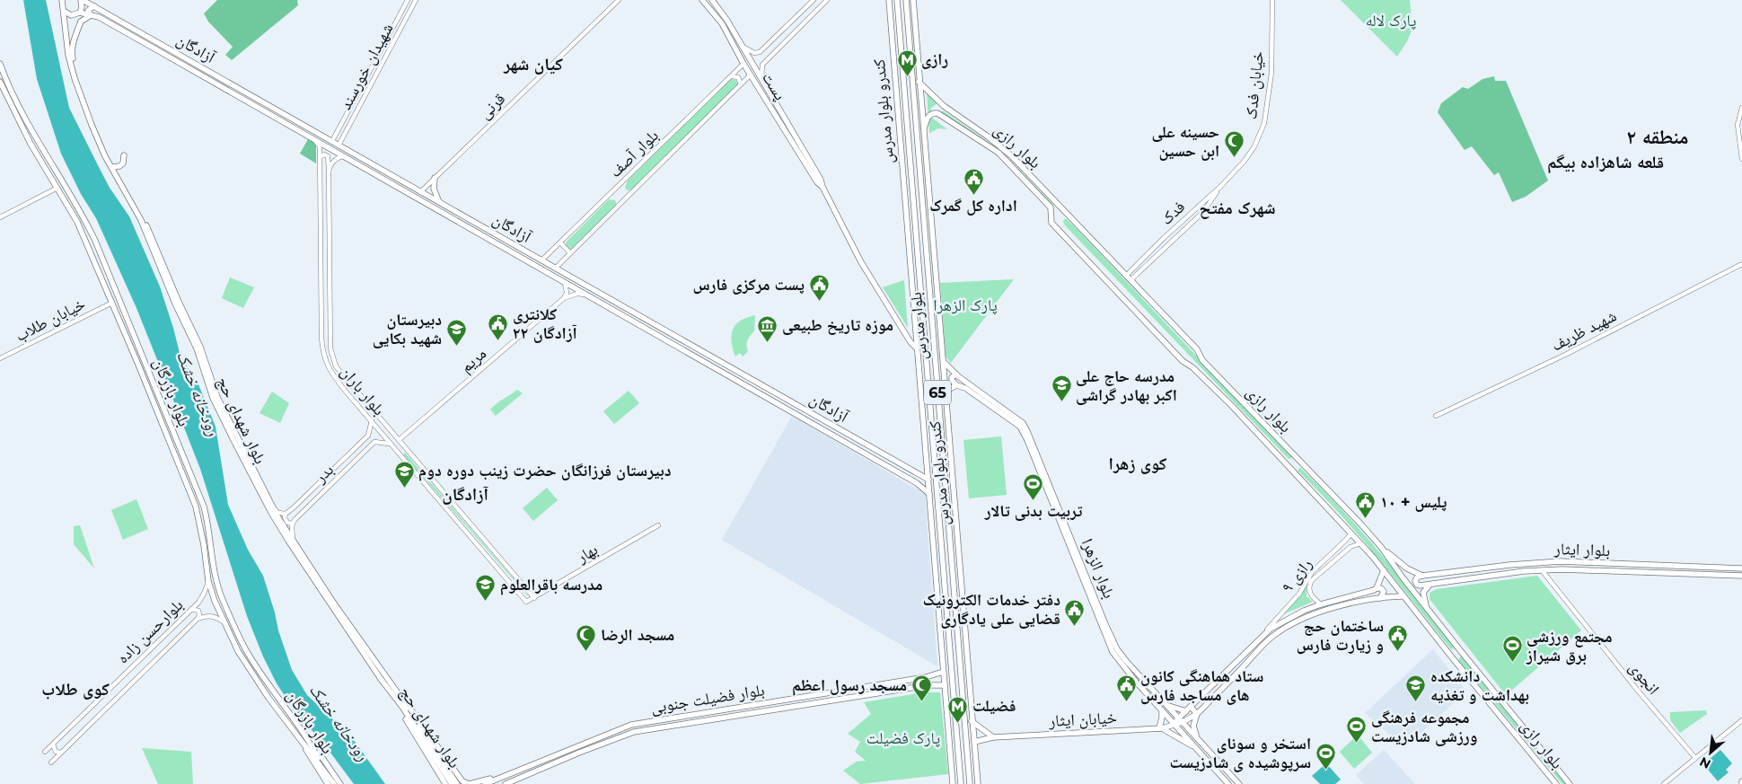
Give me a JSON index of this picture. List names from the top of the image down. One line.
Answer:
{"streets":{"main road":["آزادگان","پست","کندرو بلوار مدرس","بلوار رازی","بلوار مدرس","بلوار بازرگان","65","بلوار شهدای حج","بلوار ایثار","بلوار الزهرا","بلوار فضیلت جنوبی","خیابان ایثار"],"street":["شهیدان خورسند","خیابان فدک","قرنی","بلوار آصف","فدک","خیابان طلاب","شهید ظریف","مریم","بلوار باران","بدر","بهار","رازی ۹","بلوارحسن زاده","انجوی"]},"crossings":[["آزادگان","شهیدان خورسند"],["آزادگان","قرنی"],["آزادگان","کندرو بلوار مدرس"],["آزادگان","بلوار آصف"],["آزادگان","بلوار باران"],["آزادگان","بلوار شهدای حج"],["خیابان فدک","فدک"],["پست","کندرو بلوار مدرس"],["پست","بلوار آصف"],["کندرو بلوار مدرس","بلوار رازی"],["کندرو بلوار مدرس","بلوار الزهرا"],["کندرو بلوار مدرس","بلوار فضیلت جنوبی"],["کندرو بلوار مدرس","خیابان ایثار"],["بلوار رازی","فدک"],["بلوار رازی","رازی ۹"],["بلوار رازی","خیابان ایثار"],["خیابان طلاب","بلوار بازرگان"],["مریم","بلوار باران"],["بلوار باران","بهار"],["بلوار بازرگان","بلوارحسن زاده"],["بلوار ایثار","انجوی"],["بلوار الزهرا","خیابان ایثار"]],"districts":["کیان شهر","منطقه ۲","قلعه شاهزاده بیگم","شهرک مفتح","کوی زهرا","آزادگان","کوی طلاب"],"water":["رودخانه خشک"],"parks":["پارک لاله","پارک الزهرا","پارک فضیلت"],"places":{"metro station":["رازی","فضیلت"],"mosque":["حسینه علی ابن حسین","مسجد الرضا","مسجد رسول اعظم"],"public building":["اداره کل گمرک","پست مرکزی فارس","کلانتری ۲۲ آزادگان","پلیس + ۱۰","دفتر خدمات الکترونیک قضایی علی یادگاری","ساختمان حج و زیارت فارس","ستاد هماهنگی کانون های مساجد فارس"],"museum":["موزه تاریخ طبیعی"],"school or university":["دبیرستان شهید بکایی","مدرسه حاج علی اکبر بهادر گراشی","دبیرستان فرزانگان حضرت زینب دوره دوم","مدرسه باقرالعلوم","دانشکده بهداشت و تغذیه"],"sports":["تربیت بدنی تالار","مجتمع ورزشی برق شیراز","مجموعه فرهنگی ورزشی شادزیست","استخر و سونای سرپوشیده ی شادزیست"]},"north":"bottom left"}
